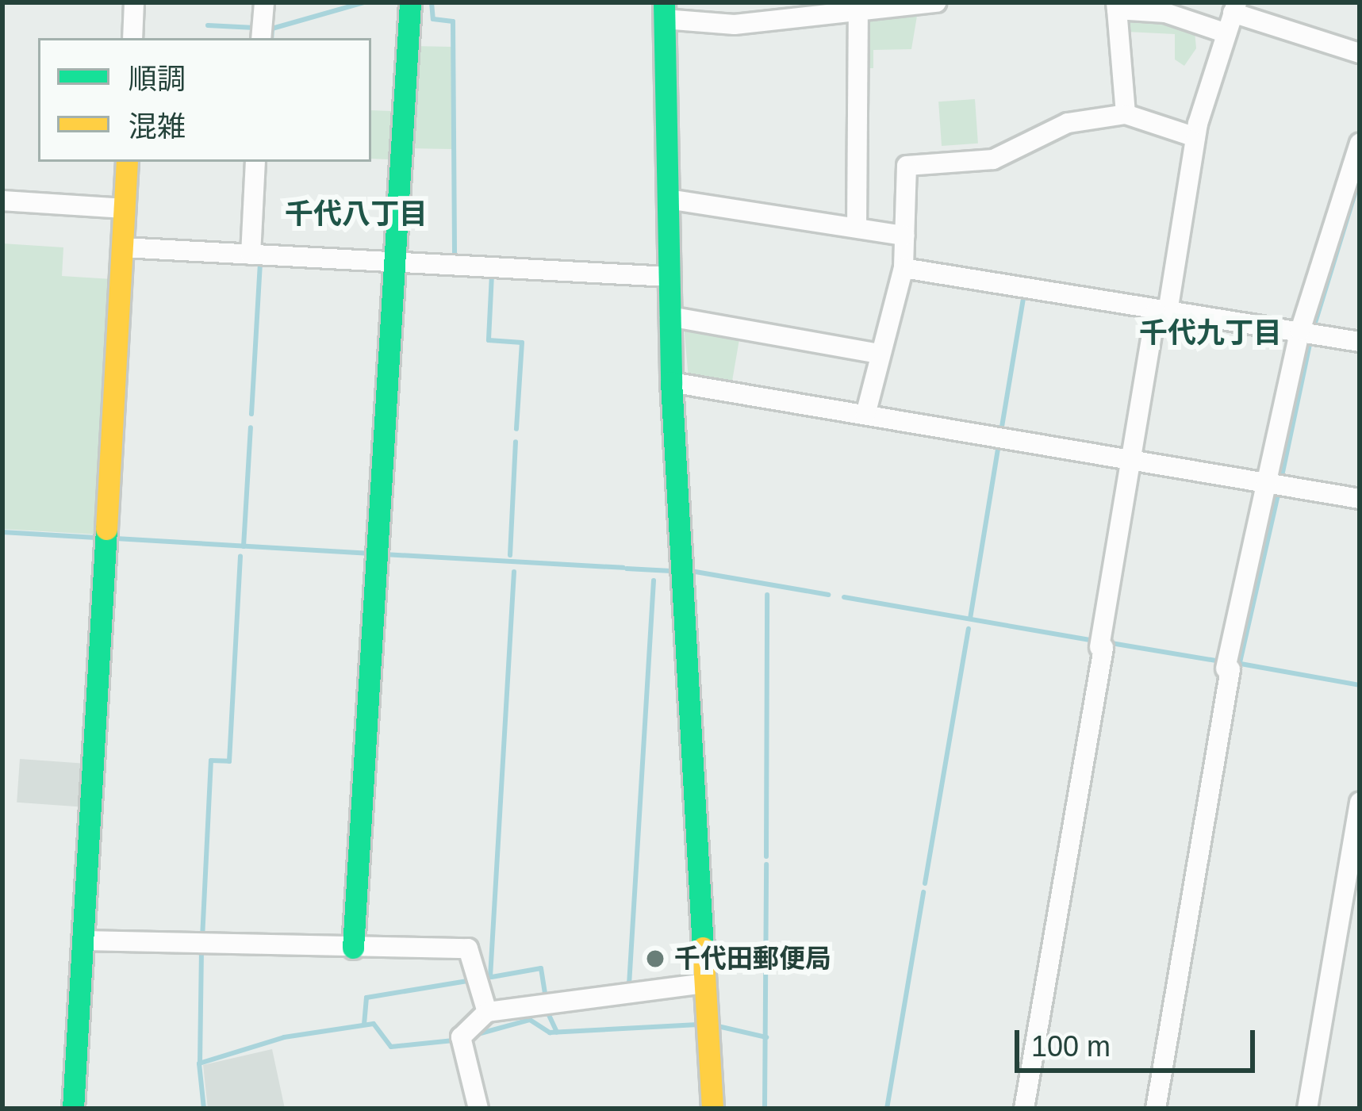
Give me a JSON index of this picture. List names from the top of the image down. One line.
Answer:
{"districts":["千代八丁目","千代九丁目"],"places":["千代田郵便局"],"legend":["順調","混雑"],"scale_bar":"100 m"}
